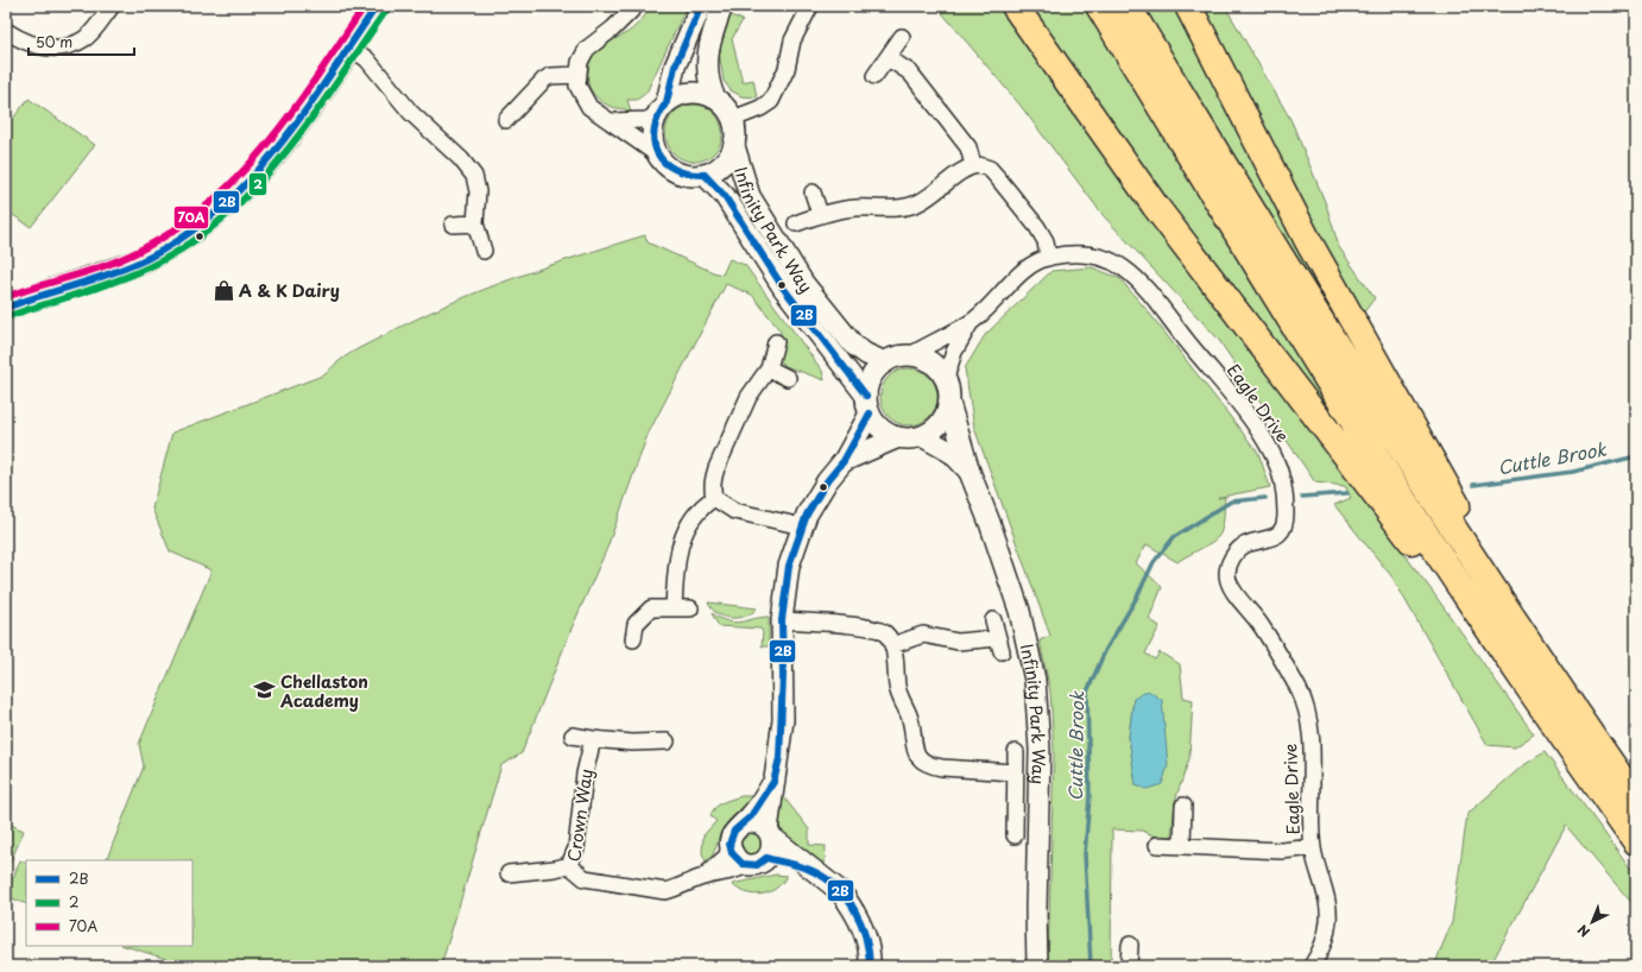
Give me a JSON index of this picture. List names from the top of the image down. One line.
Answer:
{"streets":{"street":["Infinity Park Way","Eagle Drive","Crown Way"]},"crossings":[["Infinity Park Way","Eagle Drive"],["Infinity Park Way","Crown Way"],["Eagle Drive","Crown Way"]],"water":["Cuttle Brook"],"places":{"shop":["A & K Dairy"],"school or university":["Chellaston Academy"]},"lines":["transit line 2B","transit line 70A","transit line 2"],"legend":["2B","2","70A"],"scale_bar":"50 m","north":"bottom left"}
